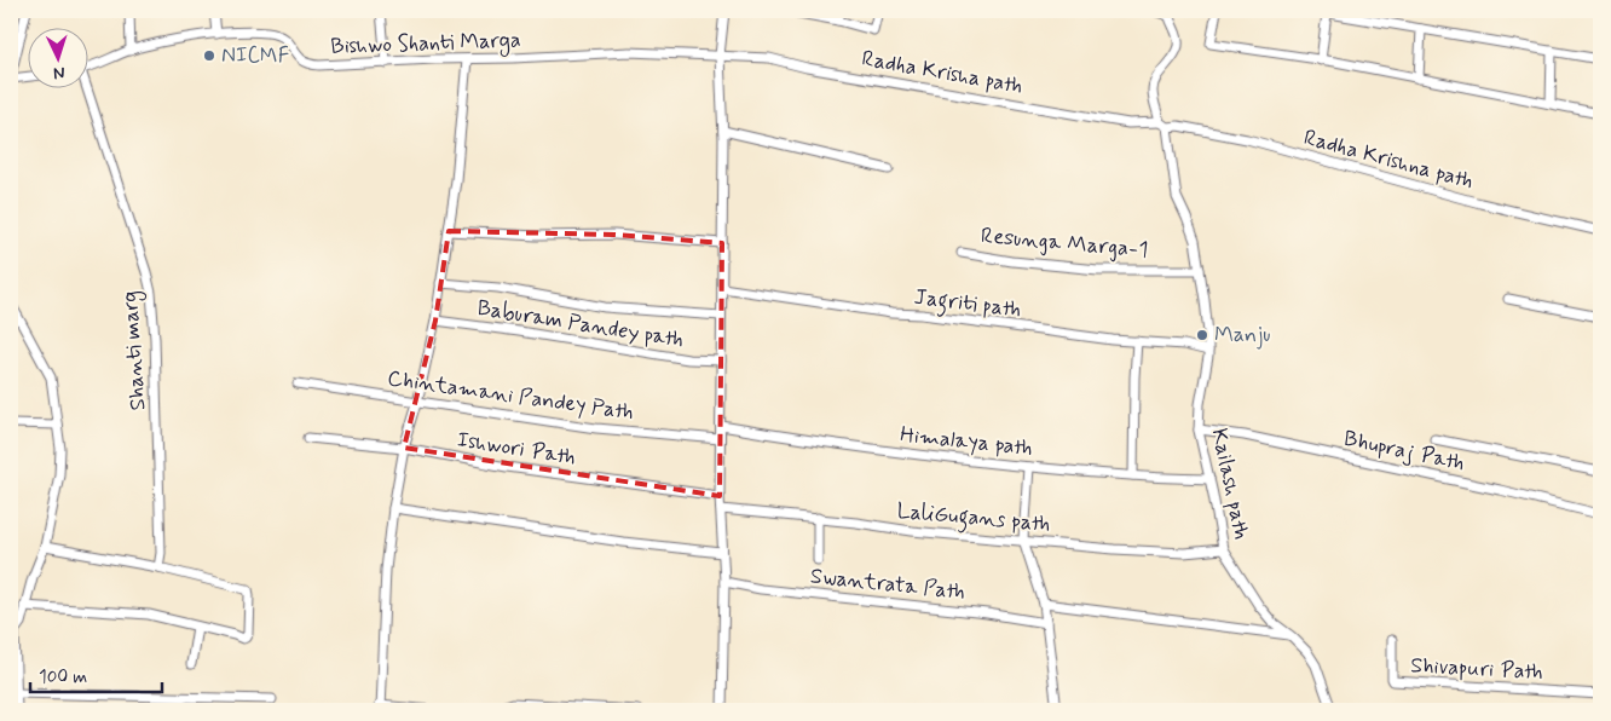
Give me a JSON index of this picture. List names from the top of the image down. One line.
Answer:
{"streets":{"street":["Bishwo Shanti Marga","Radha Krisha path","Radha Krishna path","Resunga Marga-1","Jagriti path","Baburam Pandey path","Shanti marg","Chintamani Pandey Path","Himalaya path","Ishwori Path","Bhupraj Path","Kailash path","LaliGugans path","Swantrata Path","Shivapuri Path"]},"crossings":[["Bishwo Shanti Marga","Radha Krisha path"],["Radha Krisha path","Radha Krishna path"],["Radha Krisha path","Kailash path"],["Radha Krishna path","Kailash path"],["Resunga Marga-1","Kailash path"],["Jagriti path","Kailash path"],["Himalaya path","Kailash path"],["Bhupraj Path","Kailash path"],["Kailash path","LaliGugans path"]],"places":["NICMF","Manju"],"scale_bar":"100 m","north":"bottom"}
